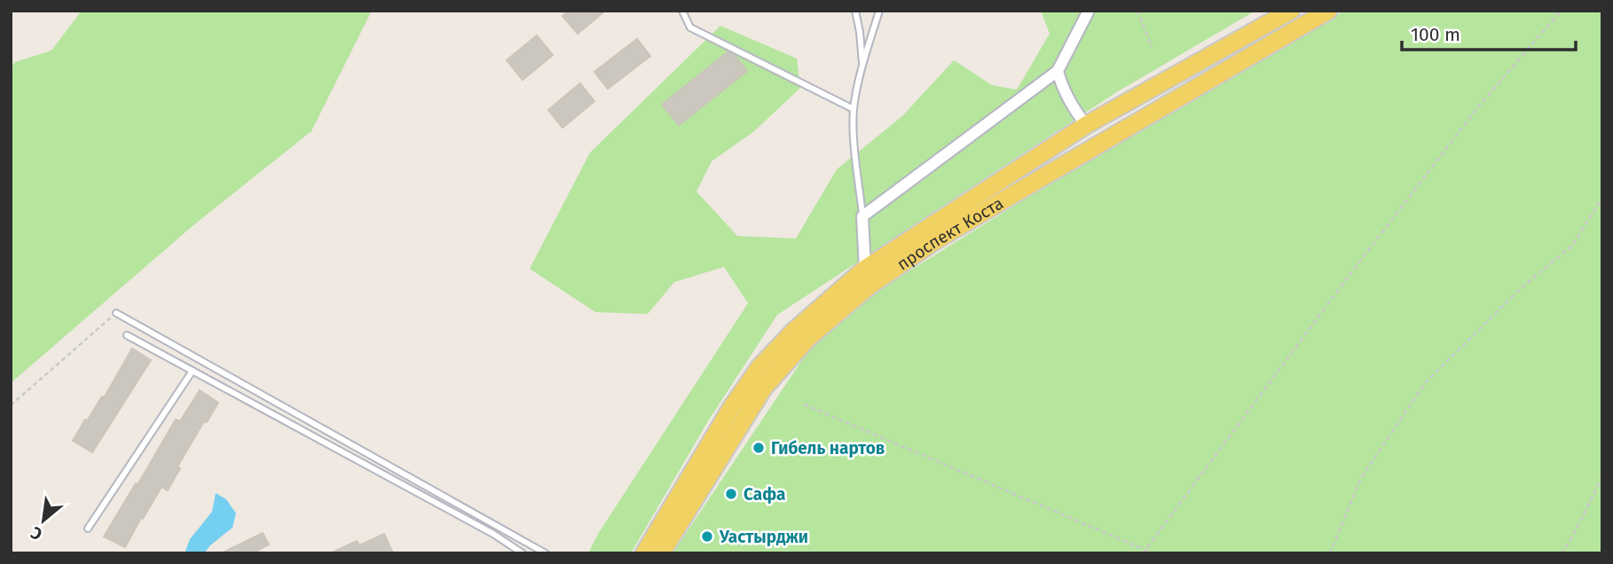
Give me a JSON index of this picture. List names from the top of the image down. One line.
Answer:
{"streets":{"main road":["проспект Коста"]},"places":["Гибель нартов","Сафа","Уастырджи"],"scale_bar":"100 m","north":"bottom left"}
